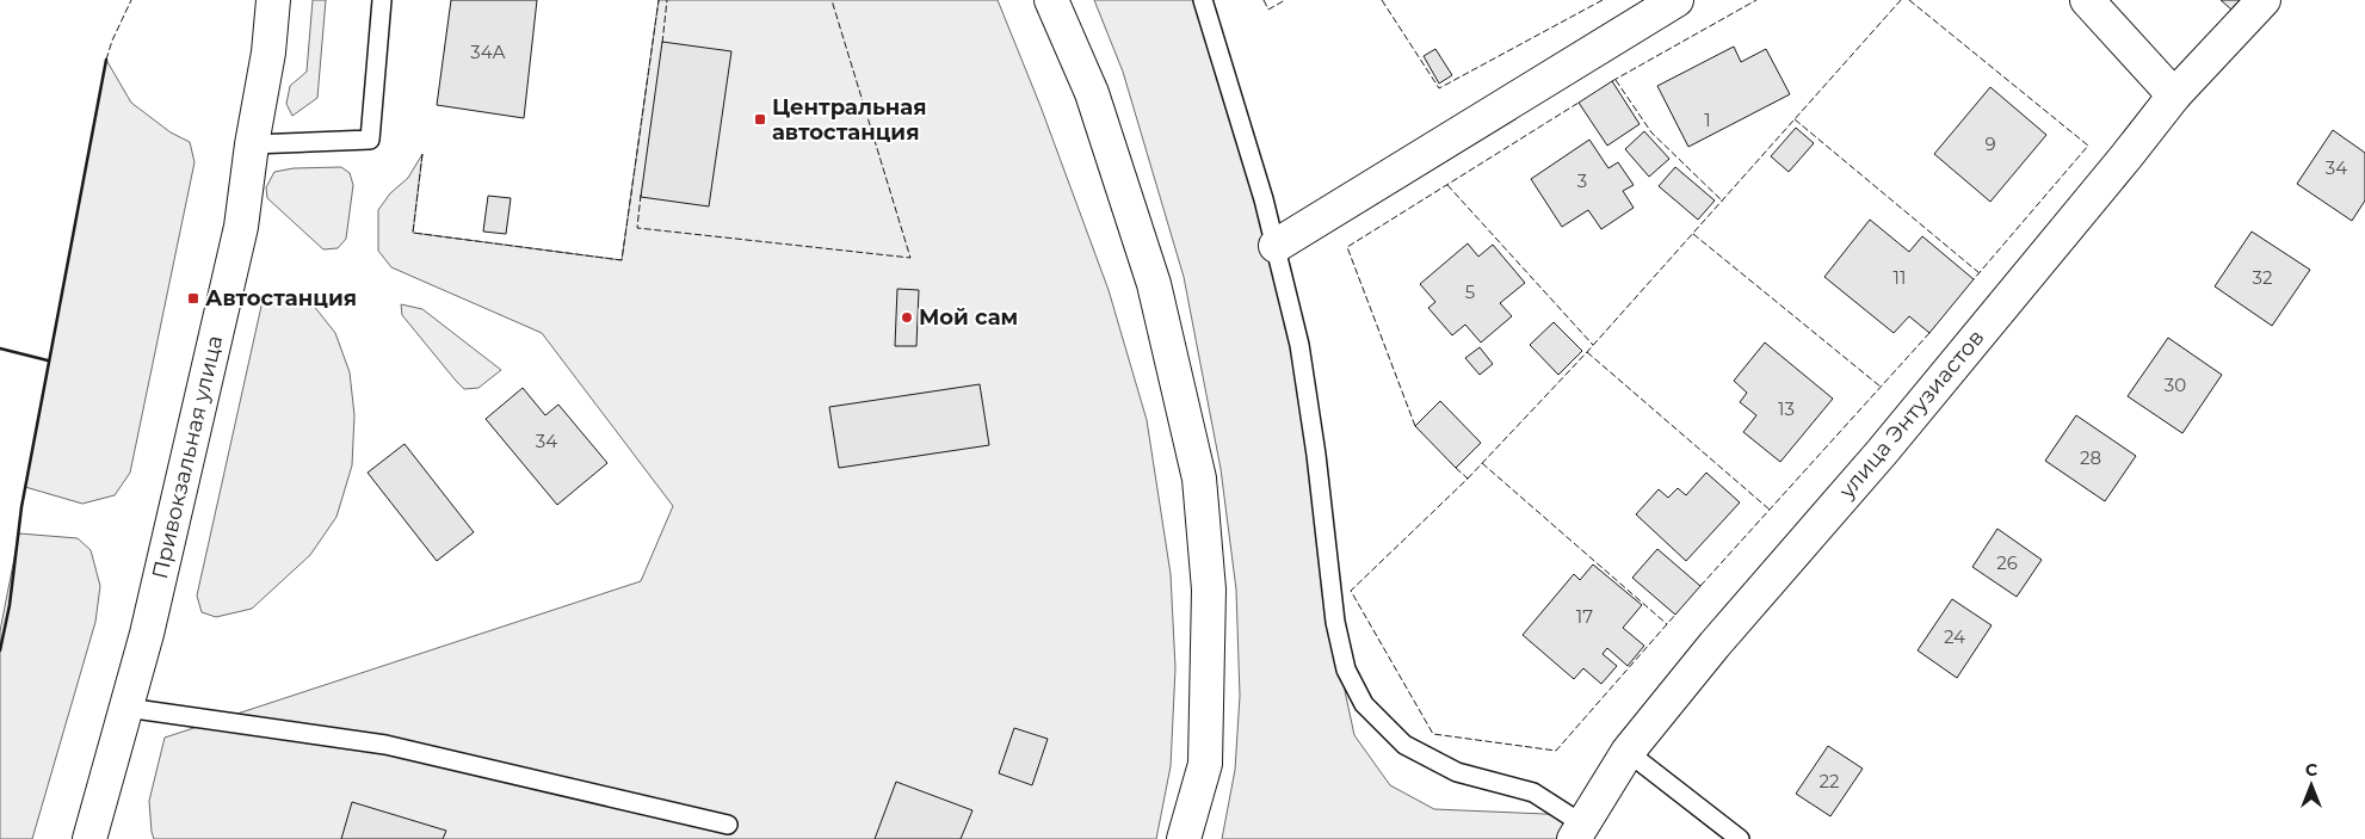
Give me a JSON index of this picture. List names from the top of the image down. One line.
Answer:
{"streets":{"street":["улица Энтузиастов","Привокзальная улица"]},"places":{"transit":["Центральная автостанция","Автостанция"],"other":["Мой сам"]},"house_numbers":["34А","1","9","34","3","11","32","5","30","13","34","28","26","17","24","22"],"north":"top"}
